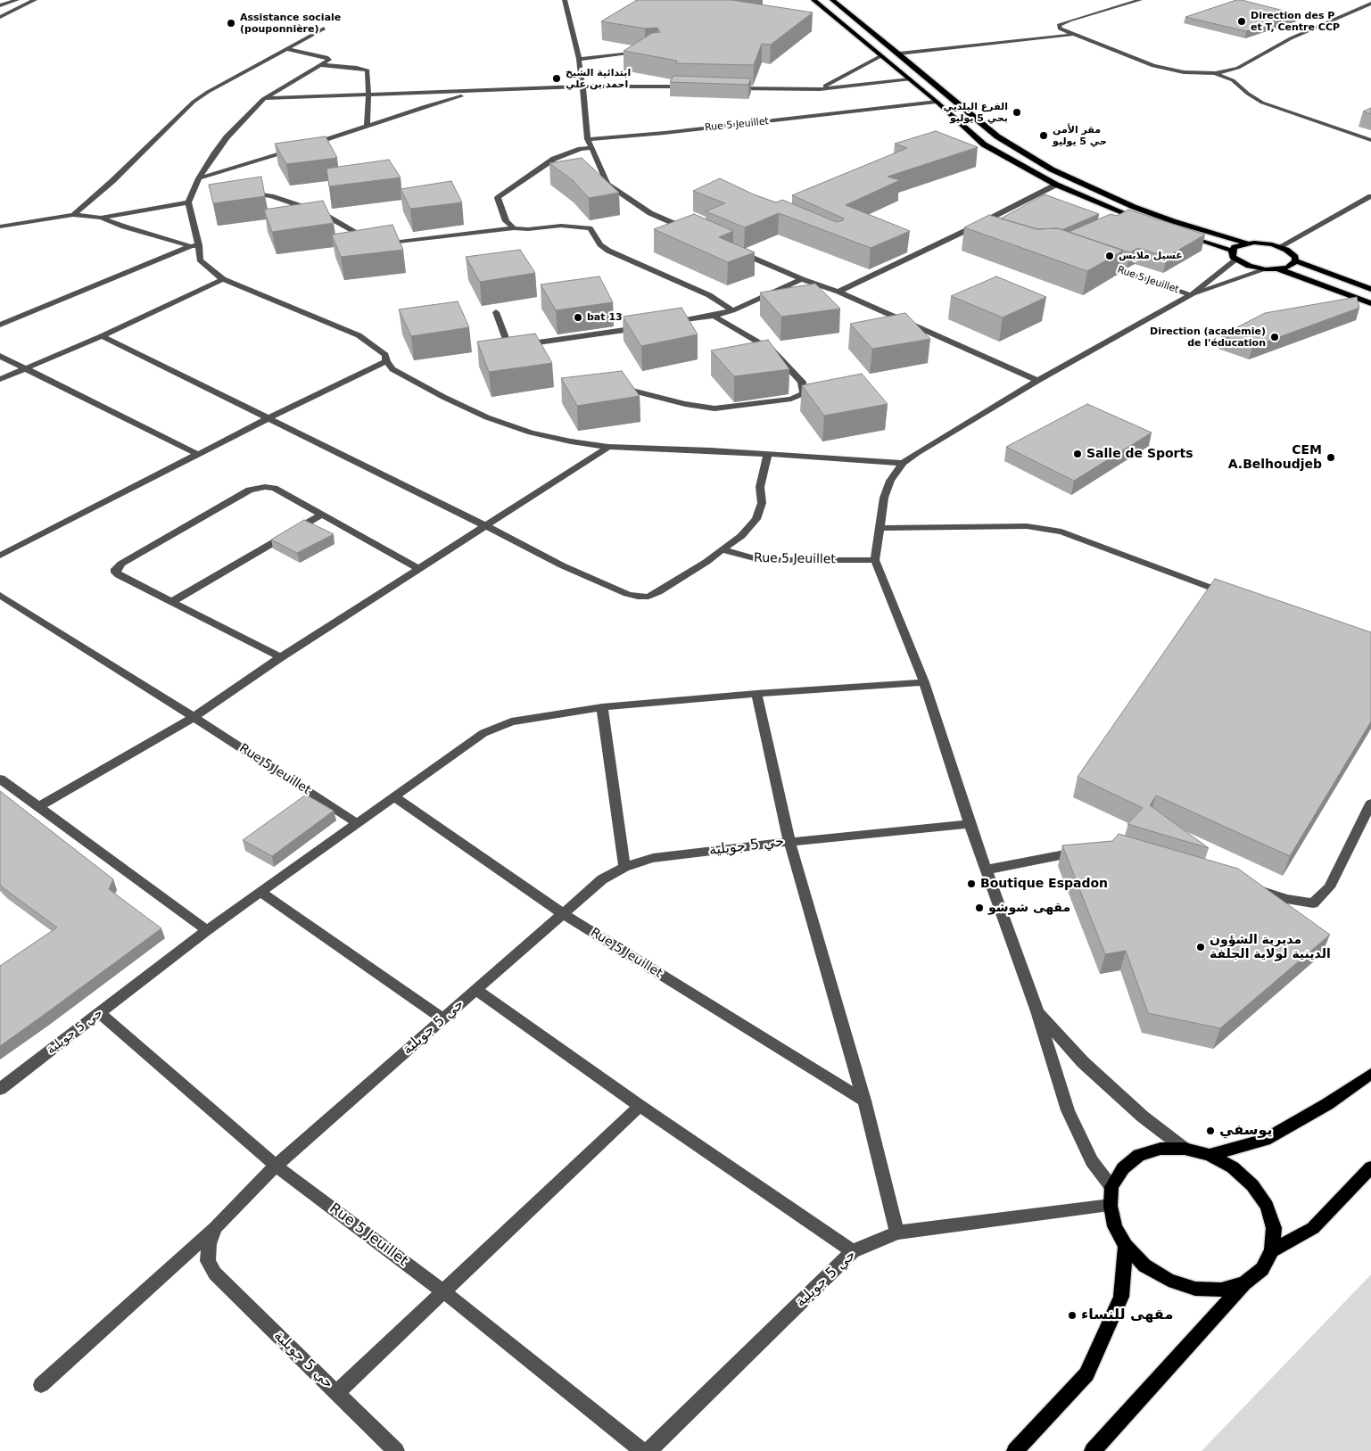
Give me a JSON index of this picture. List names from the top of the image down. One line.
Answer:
{"streets":{"street":["Rue 5 Jeuillet","حي 5 جويلية"]},"crossings":[["Rue 5 Jeuillet","حي 5 جويلية"]],"places":["Direction des P et T, Centre CCP","Assistance sociale (pouponnière)","ابتدائية الشيخ احمد بن علي","الفرع البلديي بحي 5 يوليو","مقر الأمن حي 5 يوليو","غسيل ملابس","bat 13","Direction (academie) de l'éducation","Salle de Sports","CEM A.Belhoudjeb","Boutique Espadon","مقهى شوشو","مديرية الشؤون الدينية لولاية الجلفة","يوسفي","مقهى للنساء"]}
